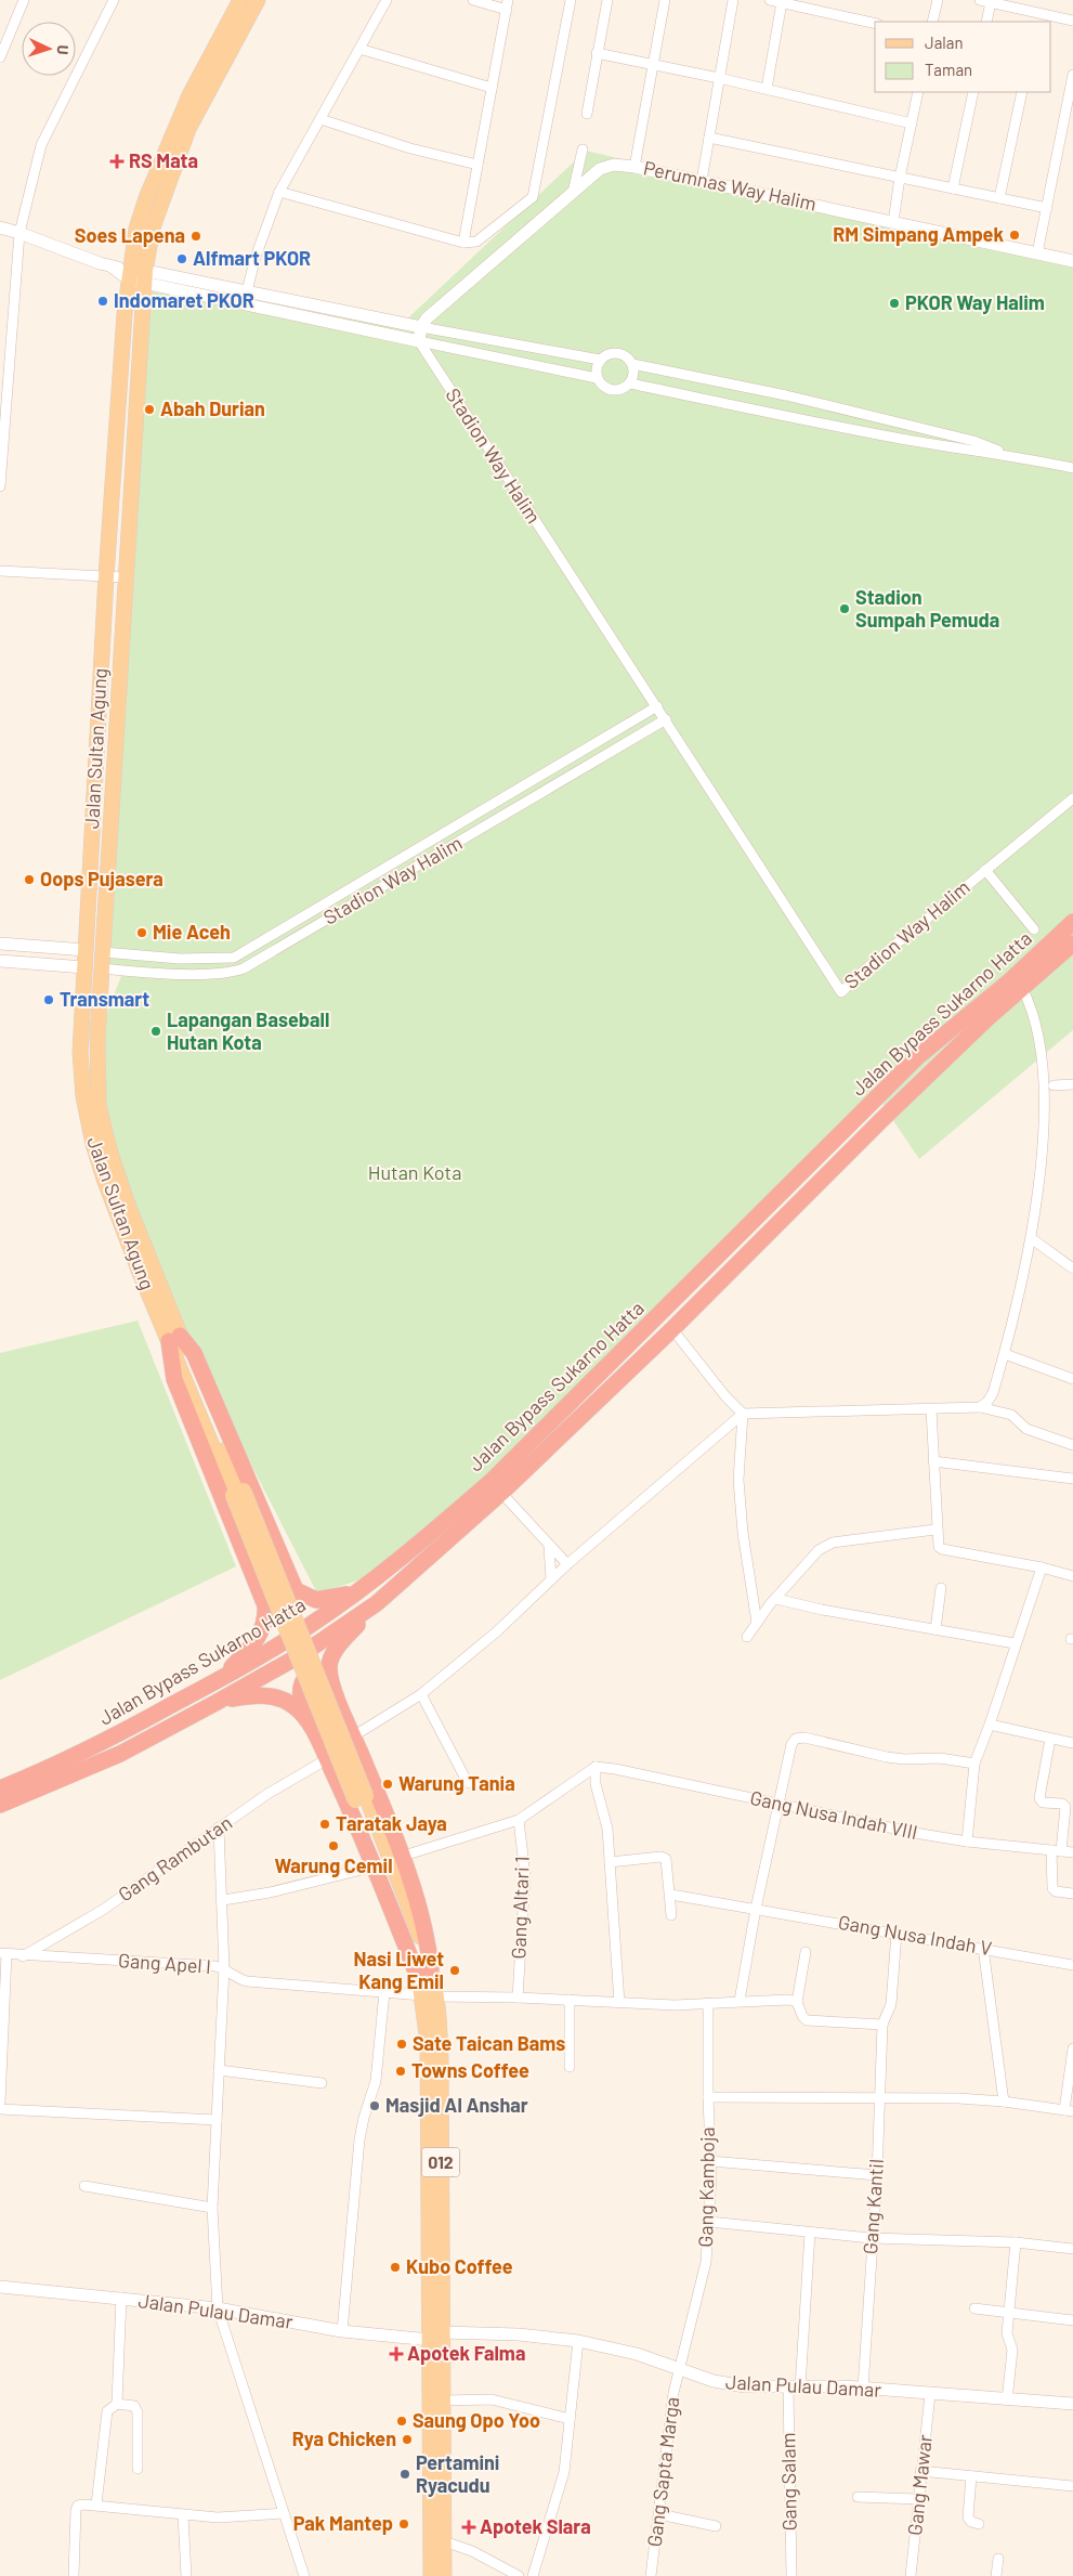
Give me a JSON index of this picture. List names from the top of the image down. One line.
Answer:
{"streets":{"highway":["Jalan Bypass Sukarno Hatta"],"main road":["Jalan Sultan Agung","012"],"street":["Perumnas Way Halim","Stadion Way Halim","Gang Nusa Indah VIII","Gang Rambutan","Gang Altari 1","Gang Nusa Indah V","Gang Apel I","Gang Kamboja","Gang Kantil","Jalan Pulau Damar","Gang Sapta Marga","Gang Salam","Gang Mawar"]},"crossings":[["Stadion Way Halim","Jalan Sultan Agung"],["Jalan Sultan Agung","012"],["Gang Rambutan","Gang Apel I"],["Gang Altari 1","Gang Apel I"],["Gang Nusa Indah V","Gang Kantil"],["Gang Apel I","012"],["Gang Apel I","Gang Kamboja"],["012","Jalan Pulau Damar"],["Gang Kamboja","Jalan Pulau Damar"],["Gang Kamboja","Gang Sapta Marga"],["Gang Kantil","Jalan Pulau Damar"],["Jalan Pulau Damar","Gang Sapta Marga"],["Jalan Pulau Damar","Gang Salam"],["Jalan Pulau Damar","Gang Mawar"]],"parks":["Hutan Kota"],"places":{"health":["RS Mata","Apotek Falma","Apotek Slara"],"other":["RM Simpang Ampek","Soes Lapena","Alfmart PKOR","Indomaret PKOR","PKOR Way Halim","Abah Durian","Stadion Sumpah Pemuda","Oops Pujasera","Mie Aceh","Transmart","Lapangan Baseball Hutan Kota","Warung Tania","Taratak Jaya","Warung Cemil","Nasi Liwet Kang Emil","Sate Taican Bams","Towns Coffee","Masjid Al Anshar","Kubo Coffee","Saung Opo Yoo","Rya Chicken","Pertamini Ryacudu","Pak Mantep"]},"legend":["Jalan","Taman"],"north":"right"}
